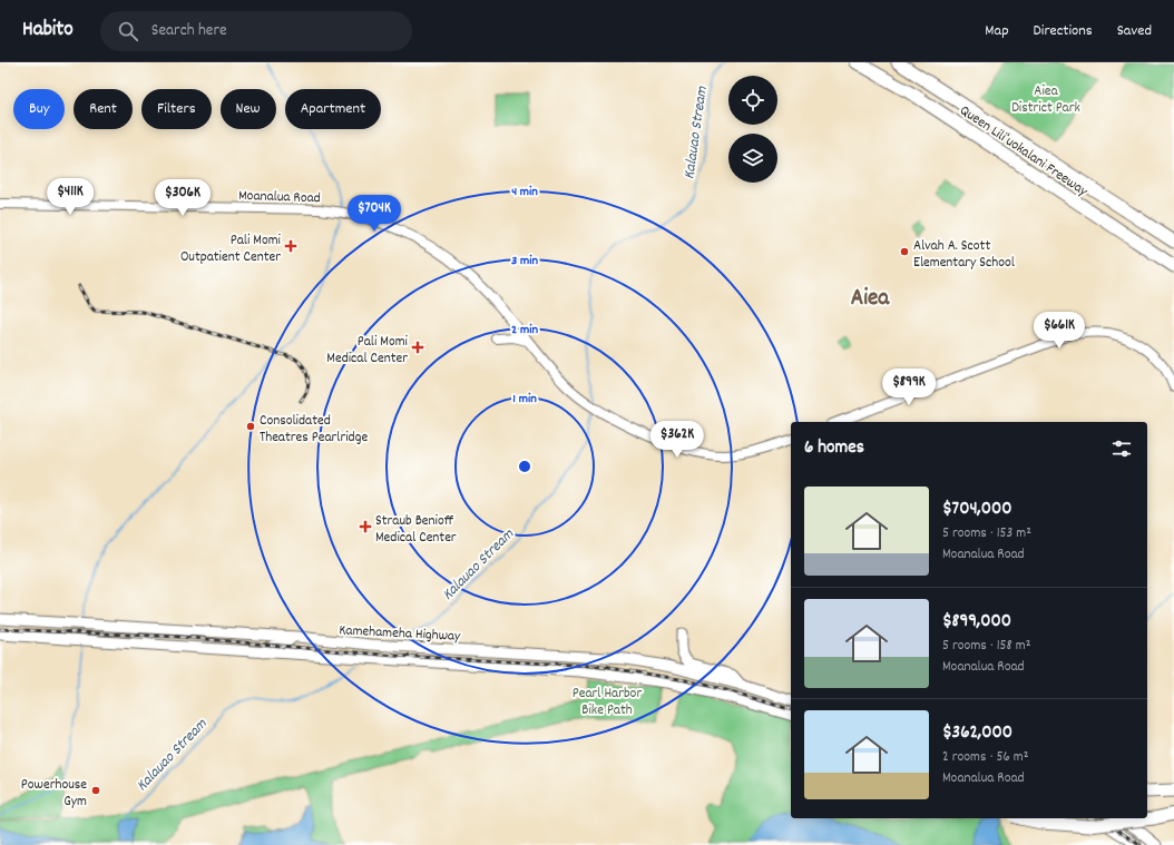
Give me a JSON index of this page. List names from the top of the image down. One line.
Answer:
{"streets":{"highway":["Queen Liliʻuokalani Freeway"],"main road":["Moanalua Road","Kamehameha Highway"]},"districts":["Aiea"],"water":["Kalauao Stream"],"parks":["Aiea District Park","Pearl Harbor Bike Path"],"places":{"health":["Pali Momi Outpatient Center","Pali Momi Medical Center","Straub Benioff Medical Center"],"other":["Alvah A. Scott Elementary School","Consolidated Theatres Pearlridge","Powerhouse Gym"]},"page":{"header":"Habito","search":"Search here","nav":["Map","Directions","Saved"],"chip":["Buy","Rent","Filters","New","Apartment"],"price":["$411K","$306K","$704K","$661K","$899K","$362K"],"heading":"6 homes","list":[{"name":"$704,000","note":"5 rooms · 153 m² · Moanalua Road"},{"name":"$899,000","note":"5 rooms · 158 m² · Moanalua Road"},{"name":"$362,000","note":"2 rooms · 56 m² · Moanalua Road"}]},"rings":["4 min","3 min","2 min","1 min"]}
